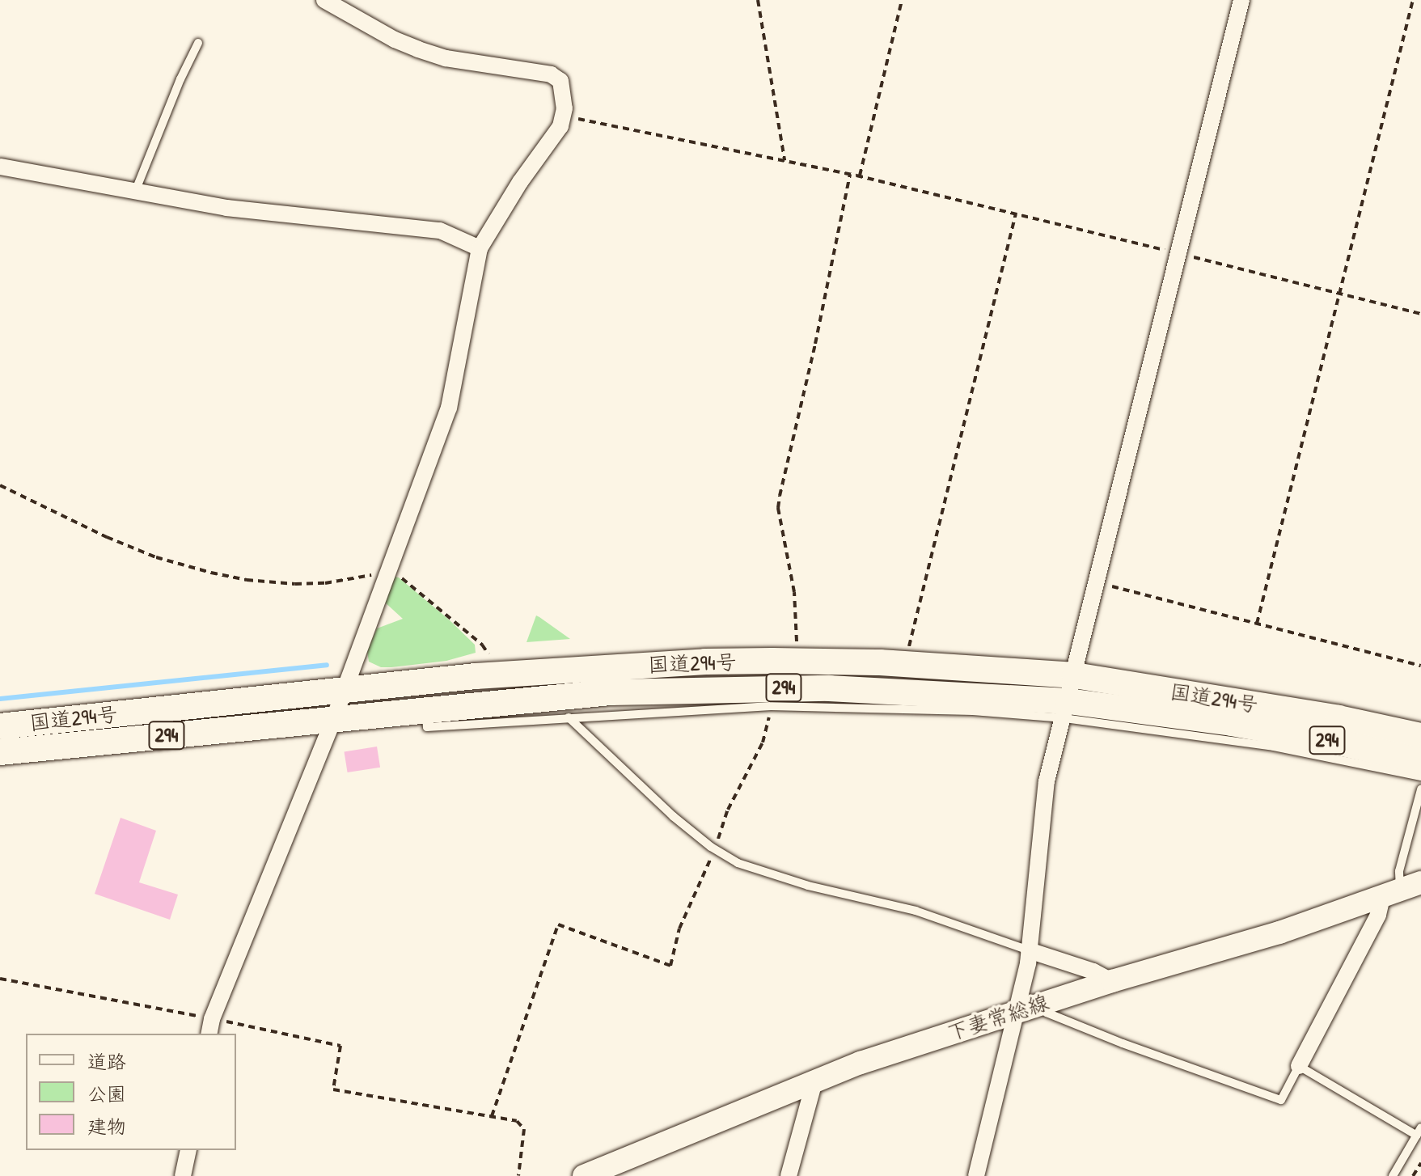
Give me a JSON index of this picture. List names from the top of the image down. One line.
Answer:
{"streets":{"highway":["国道294号","294"],"main road":["下妻常総線"]},"legend":["道路","公園","建物"]}
